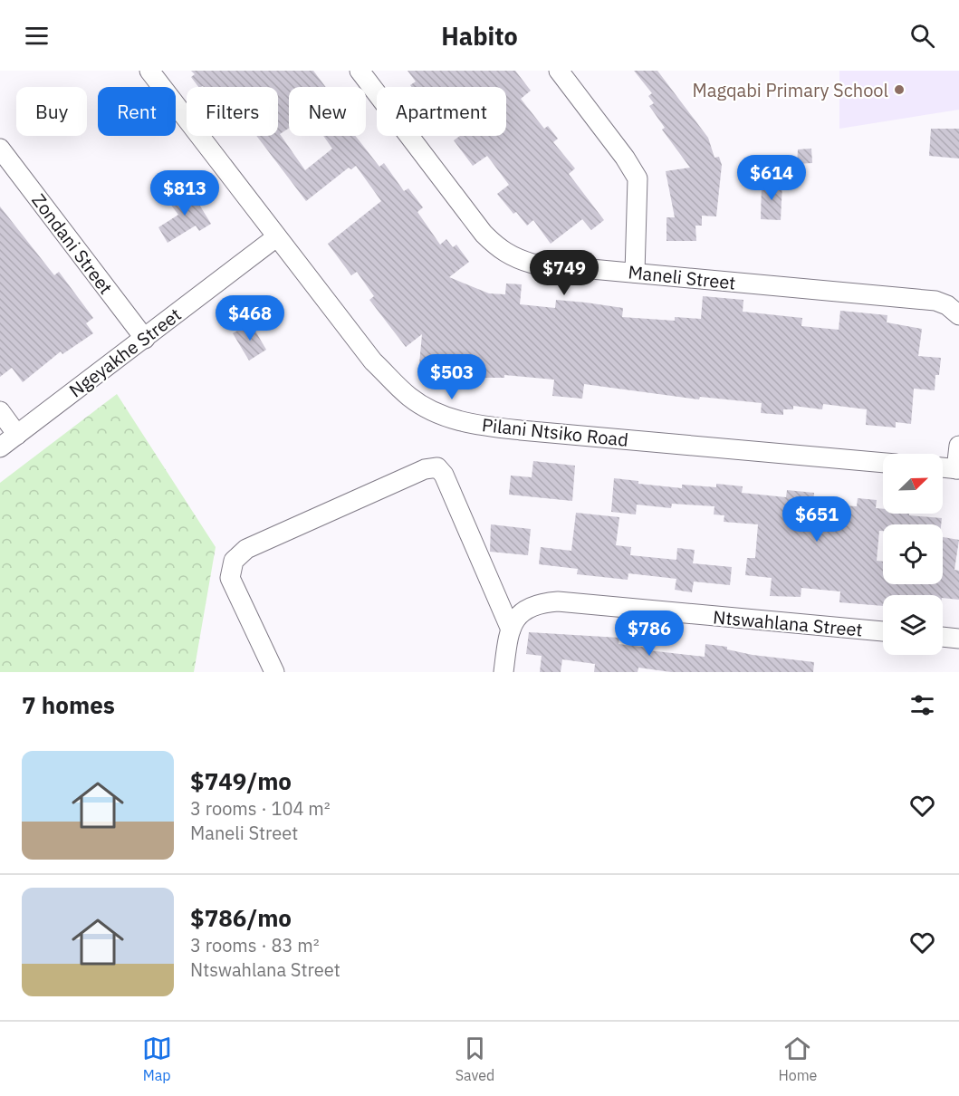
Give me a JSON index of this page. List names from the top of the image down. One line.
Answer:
{"streets":{"street":["Zondani Street","Maneli Street","Ngeyakhe Street","Pilani Ntsiko Road","Ntswahlana Street"]},"crossings":[["Zondani Street","Ngeyakhe Street"],["Ngeyakhe Street","Pilani Ntsiko Road"]],"places":["Magqabi Primary School"],"north":"top right","page":{"header":"Habito","chip":["Buy","Rent","Filters","New","Apartment"],"price":["$614","$813","$749","$468","$503","$651","$786"],"heading":"7 homes","list":[{"name":"$749/mo","note":"3 rooms · 104 m² · Maneli Street"},{"name":"$786/mo","note":"3 rooms · 83 m² · Ntswahlana Street"}],"tabs":["Map","Saved","Home"]}}
